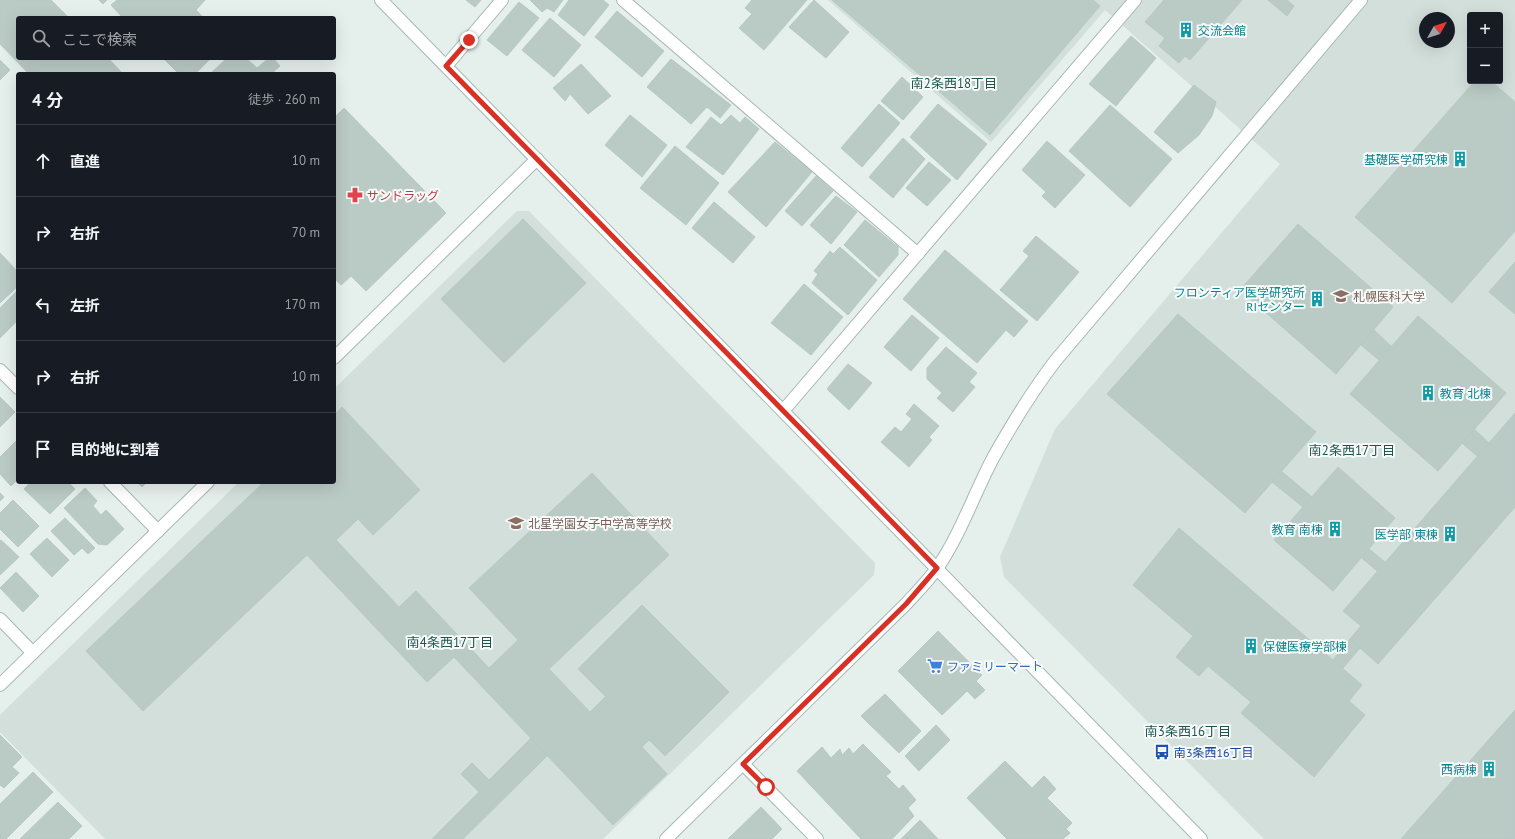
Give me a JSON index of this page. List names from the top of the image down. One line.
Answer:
{"districts":["南2条西18丁目","南2条西17丁目","南4条西17丁目","南3条西16丁目"],"places":{"building":["交流会館","基礎医学研究棟","フロンティア医学研究所 RIセンター","教育 北棟","教育 南棟","医学部 東棟","保健医療学部棟","西病棟"],"pharmacy":["サンドラッグ"],"school or university":["札幌医科大学","北星学園女子中学高等学校"],"supermarket":["ファミリーマート"],"bus stop":["南3条西16丁目"]},"north":"top right","page":{"map_buttons":["+","−"],"search":"ここで検索","heading":["4 分","徒歩 · 260 m"],"list":[["直進","10 m"],["右折","70 m"],["左折","170 m"],["右折","10 m"],"目的地に到着"]}}
